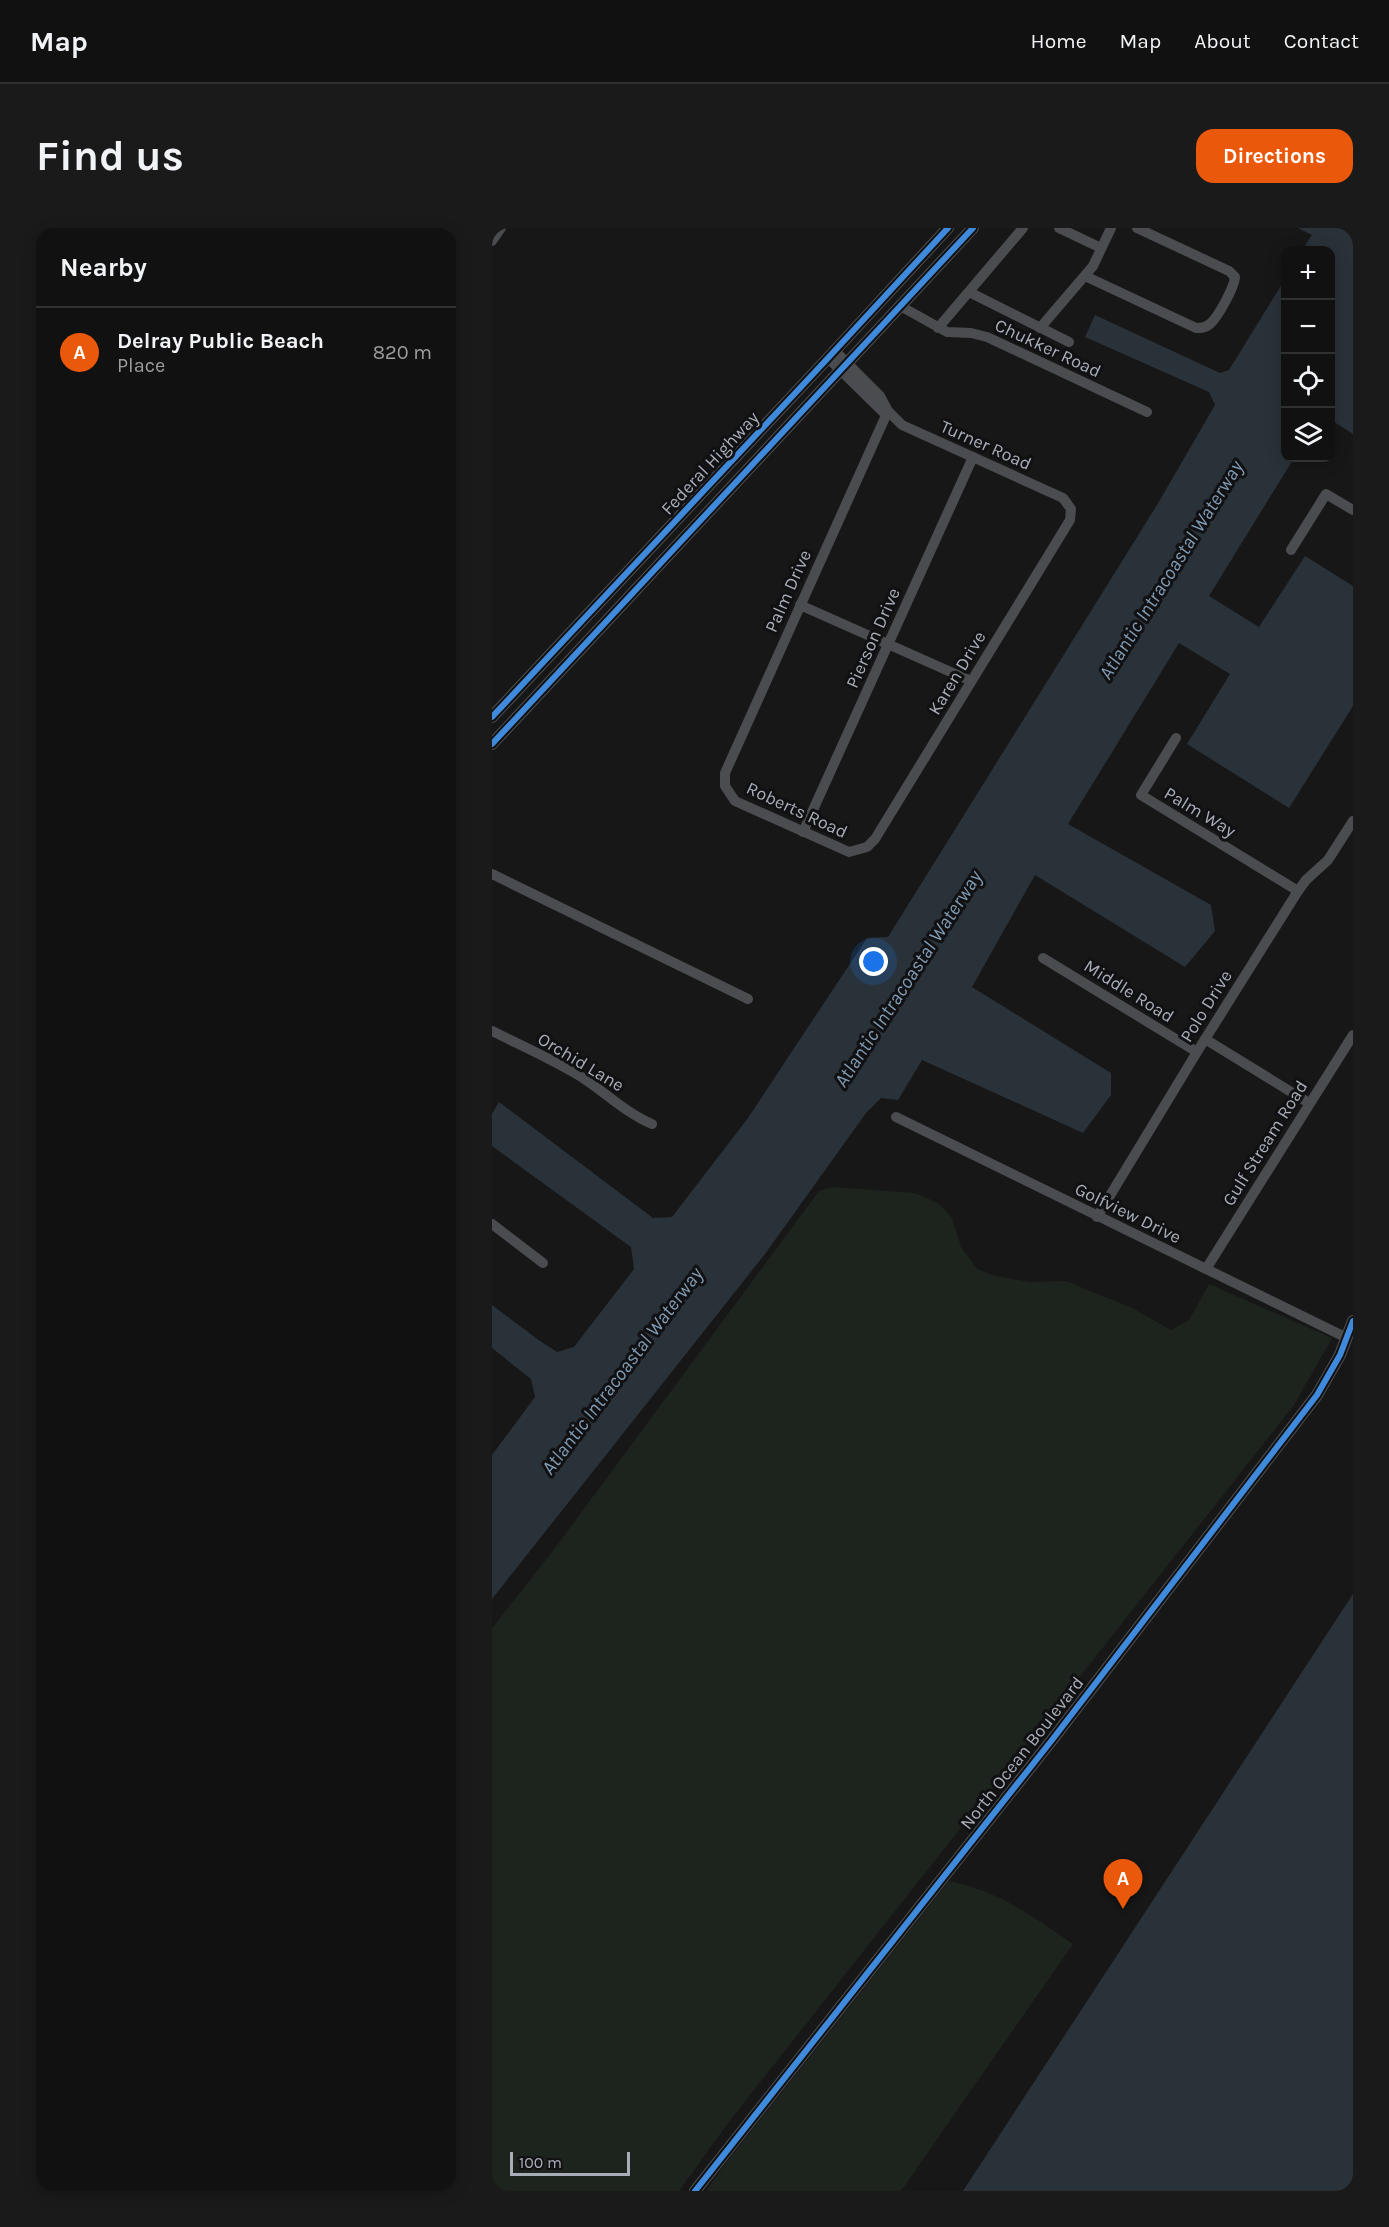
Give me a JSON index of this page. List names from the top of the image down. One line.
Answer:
{"streets":{"main road":["Federal Highway","North Ocean Boulevard"],"street":["Chukker Road","Turner Road","Palm Drive","Pierson Drive","Karen Drive","Roberts Road","Palm Way","Middle Road","Polo Drive","Orchid Lane","Gulf Stream Road","Golfview Drive"]},"crossings":[["Chukker Road","Federal Highway"],["Turner Road","Federal Highway"],["Turner Road","Palm Drive"],["Turner Road","Pierson Drive"],["Turner Road","Karen Drive"],["Palm Drive","Roberts Road"],["Pierson Drive","Roberts Road"],["Karen Drive","Roberts Road"],["Palm Way","Polo Drive"],["Middle Road","Polo Drive"],["Polo Drive","Golfview Drive"],["Gulf Stream Road","Golfview Drive"],["Golfview Drive","North Ocean Boulevard"]],"water":["Atlantic Intracoastal Waterway"],"scale_bar":"100 m","page":{"header":"Map","nav":["Home","Map","About","Contact"],"buttons":"Directions","title":"Find us","heading":"Nearby","map_buttons":["+","−"],"list":[{"mark":"A","name":"Delray Public Beach","note":"Place","value":"820 m"}],"pins":"A","scale":"100 m"}}
